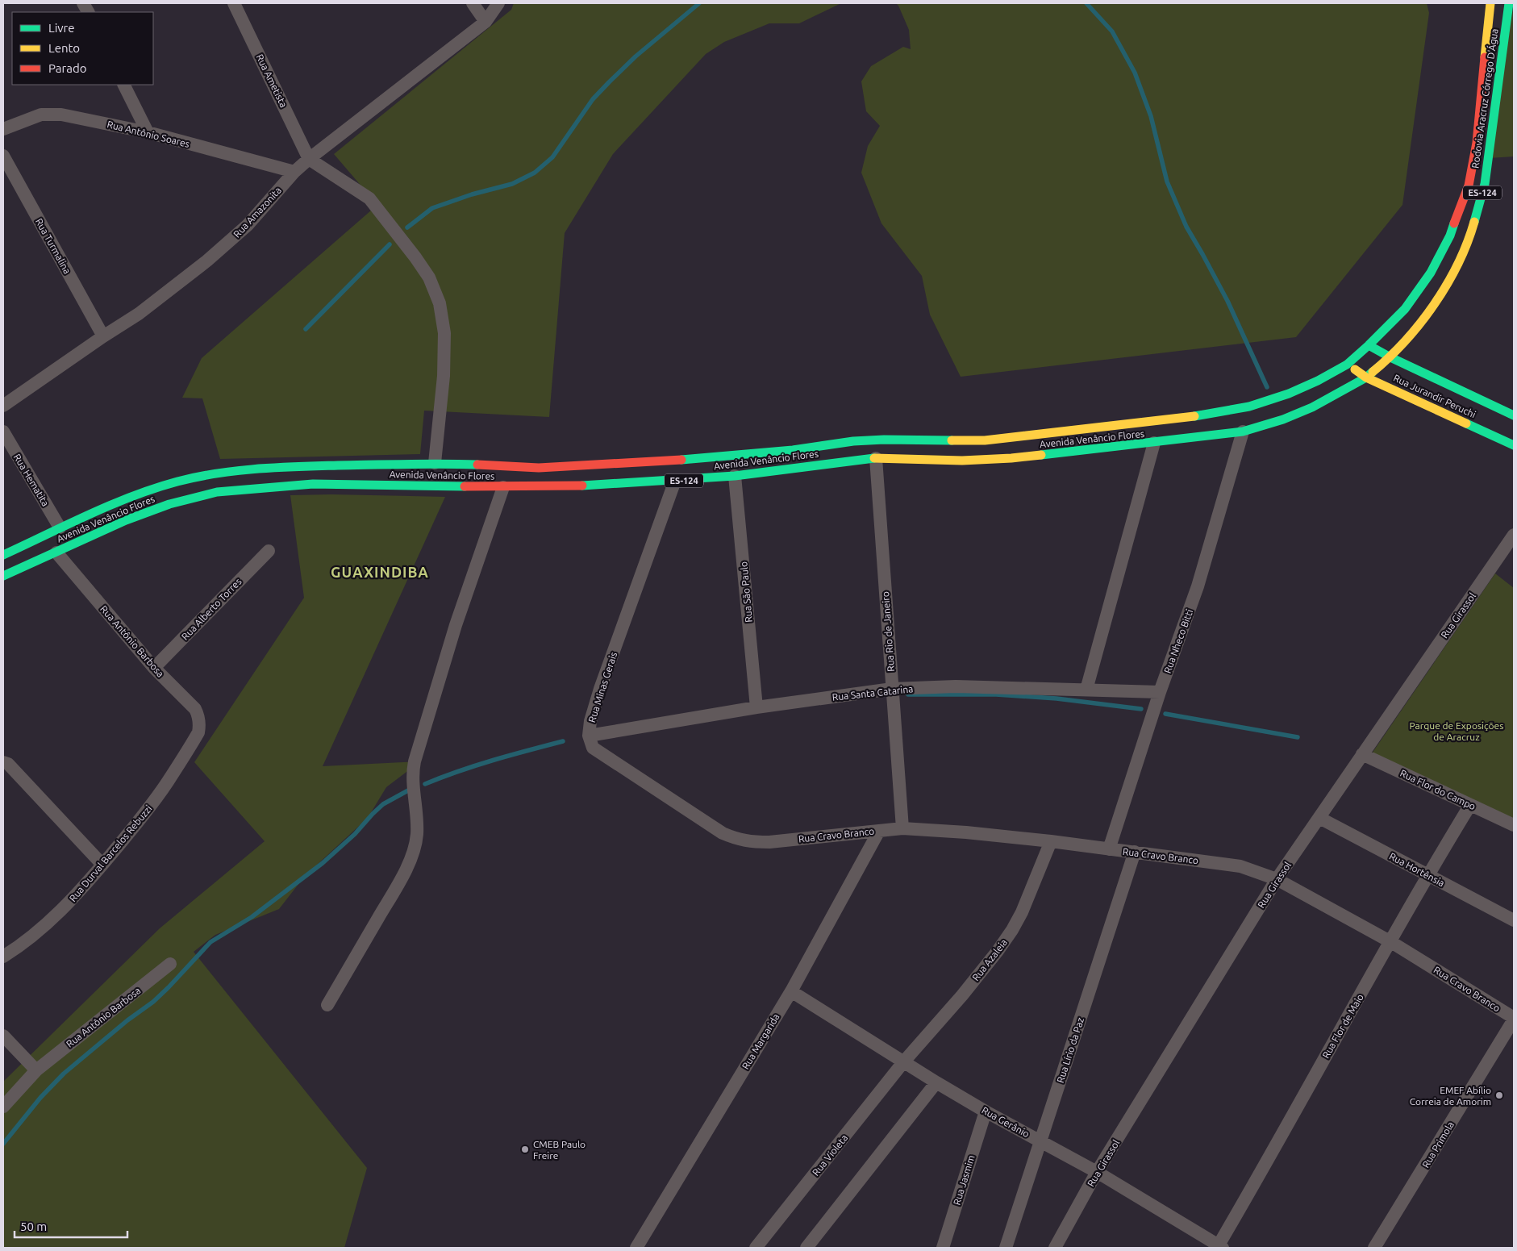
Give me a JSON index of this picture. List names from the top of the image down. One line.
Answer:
{"streets":{"main road":["Rodovia Aracruz Córrego D'Água","ES-124","Rua Jurandir Peruchi","Avenida Venâncio Flores"],"street":["Rua Ametista","Rua Antônio Soares","Rua Amazonita","Rua Turmalina","Rua Hematita","Rua São Paulo","Rua Alberto Torres","Rua Girassol","Rua Rio de Janeiro","Rua Antônio Barbosa","Rua Nheco Bitti","Rua Minas Gerais","Rua Santa Catarina","Rua Flor do Campo","Rua Cravo Branco","Rua Durval Barcelos Rebuzzi","Rua Hortênsia","Rua Azaleia","Rua Flor de Maio","Rua Margarida","Rua Lírio da Paz","Rua Gerânio","Rua Primola","Rua Violeta","Rua Jasmim"]},"crossings":[["Rua Ametista","Rua Amazonita"],["Rodovia Aracruz Córrego D'Água","Rua Jurandir Peruchi"],["Rodovia Aracruz Córrego D'Água","Avenida Venâncio Flores"],["Rua Antônio Soares","Rua Amazonita"],["Rua Amazonita","Rua Turmalina"],["Rua Jurandir Peruchi","Avenida Venâncio Flores"],["Avenida Venâncio Flores","Rua Hematita"],["Avenida Venâncio Flores","Rua São Paulo"],["Avenida Venâncio Flores","Rua Rio de Janeiro"],["Avenida Venâncio Flores","Rua Antônio Barbosa"],["Avenida Venâncio Flores","Rua Nheco Bitti"],["Avenida Venâncio Flores","Rua Minas Gerais"],["Rua São Paulo","Rua Santa Catarina"],["Rua Alberto Torres","Rua Antônio Barbosa"],["Rua Girassol","Rua Flor do Campo"],["Rua Girassol","Rua Cravo Branco"],["Rua Girassol","Rua Hortênsia"],["Rua Girassol","Rua Gerânio"],["Rua Rio de Janeiro","Rua Santa Catarina"],["Rua Rio de Janeiro","Rua Cravo Branco"],["Rua Antônio Barbosa","Rua Durval Barcelos Rebuzzi"],["Rua Nheco Bitti","Rua Santa Catarina"],["Rua Nheco Bitti","Rua Cravo Branco"],["Rua Minas Gerais","Rua Santa Catarina"],["Rua Minas Gerais","Rua Cravo Branco"],["Rua Flor do Campo","Rua Flor de Maio"],["Rua Cravo Branco","Rua Azaleia"],["Rua Cravo Branco","Rua Flor de Maio"],["Rua Cravo Branco","Rua Margarida"],["Rua Cravo Branco","Rua Lírio da Paz"],["Rua Cravo Branco","Rua Primola"],["Rua Hortênsia","Rua Flor de Maio"],["Rua Azaleia","Rua Gerânio"],["Rua Azaleia","Rua Violeta"],["Rua Flor de Maio","Rua Gerânio"],["Rua Margarida","Rua Gerânio"],["Rua Lírio da Paz","Rua Gerânio"],["Rua Gerânio","Rua Violeta"],["Rua Gerânio","Rua Jasmim"]],"districts":["GUAXINDIBA"],"parks":["Parque de Exposições de Aracruz"],"places":["EMEF Abílio Correia de Amorim","CMEB Paulo Freire"],"legend":["Livre","Lento","Parado"],"scale_bar":"50 m"}
